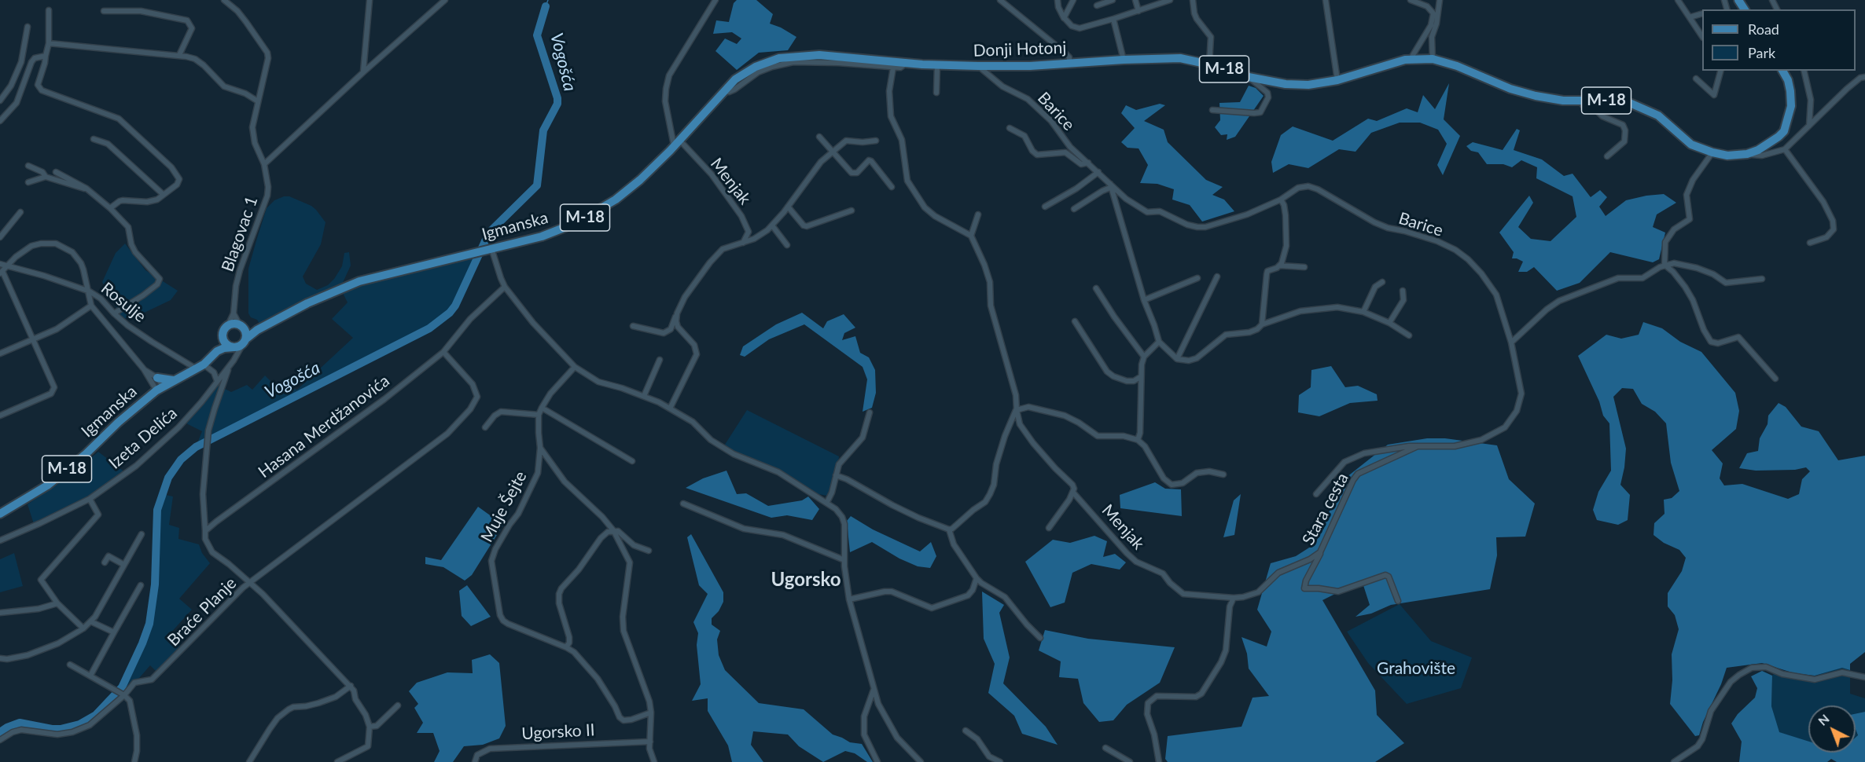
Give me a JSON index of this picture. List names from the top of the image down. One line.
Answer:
{"streets":{"main road":["Donji Hotonj","M-18","Igmanska"],"street":["Barice","Menjak","Blagovac 1","Rosulje","Hasana Merdžanovića","Izeta Delića","Muje Šejte","Stara cesta","Braće Planje","Ugorsko II"]},"crossings":[["Donji Hotonj","M-18"],["Donji Hotonj","Barice"],["Donji Hotonj","Igmanska"],["M-18","Igmanska"],["M-18","Izeta Delića"],["Barice","Stara cesta"],["Menjak","Igmanska"],["Menjak","Stara cesta"],["Igmanska","Rosulje"],["Igmanska","Izeta Delića"],["Rosulje","Izeta Delića"],["Muje Šejte","Ugorsko II"]],"districts":["Ugorsko"],"water":["Vogošća"],"parks":["Grahovište"],"legend":["Road","Park"],"north":"top left"}
